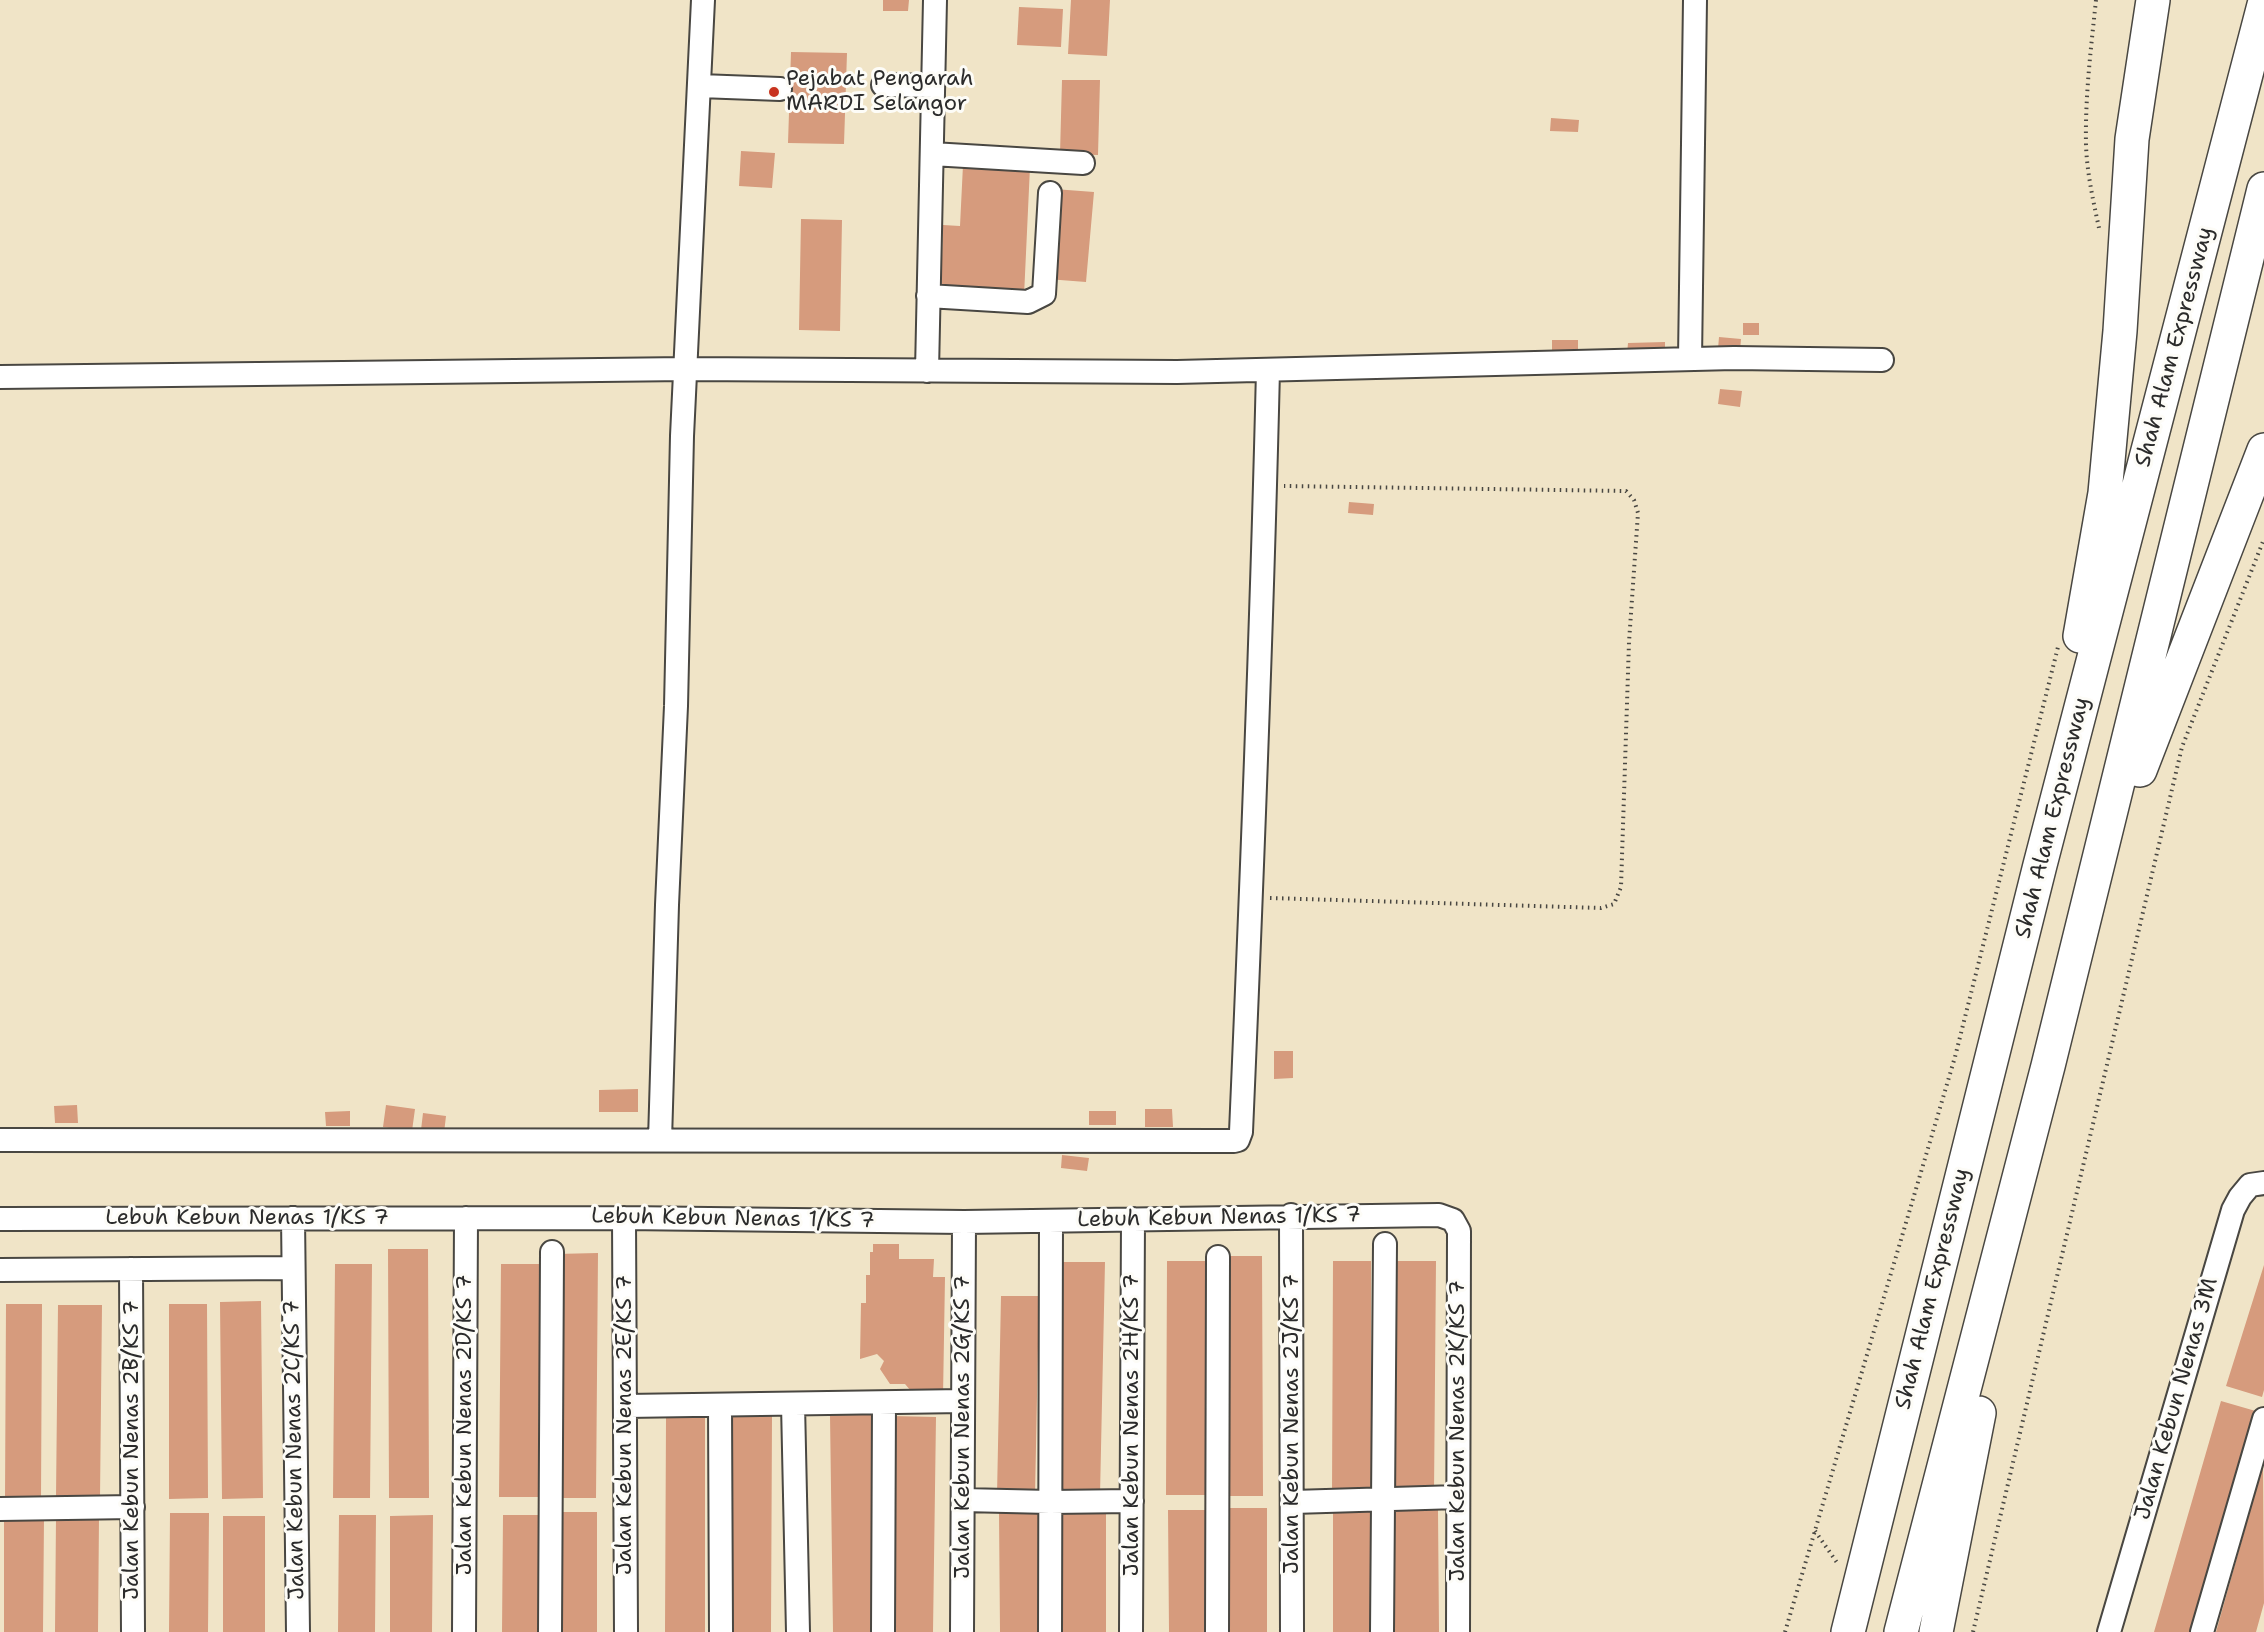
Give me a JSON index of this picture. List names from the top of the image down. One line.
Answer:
{"streets":{"highway":["Shah Alam Expressway"],"street":["Lebuh Kebun Nenas 1/KS 7","Jalan Kebun Nenas 3M","Jalan Kebun Nenas 2J/KS 7","Jalan Kebun Nenas 2D/KS 7","Jalan Kebun Nenas 2E/KS 7","Jalan Kebun Nenas 2H/KS 7","Jalan Kebun Nenas 2G/KS 7","Jalan Kebun Nenas 2K/KS 7","Jalan Kebun Nenas 2B/KS 7","Jalan Kebun Nenas 2C/KS 7"]},"crossings":[["Lebuh Kebun Nenas 1/KS 7","Jalan Kebun Nenas 2J/KS 7"],["Lebuh Kebun Nenas 1/KS 7","Jalan Kebun Nenas 2D/KS 7"],["Lebuh Kebun Nenas 1/KS 7","Jalan Kebun Nenas 2E/KS 7"],["Lebuh Kebun Nenas 1/KS 7","Jalan Kebun Nenas 2H/KS 7"],["Lebuh Kebun Nenas 1/KS 7","Jalan Kebun Nenas 2G/KS 7"],["Lebuh Kebun Nenas 1/KS 7","Jalan Kebun Nenas 2K/KS 7"],["Lebuh Kebun Nenas 1/KS 7","Jalan Kebun Nenas 2C/KS 7"]],"places":["Pejabat Pengarah MARDI Selangor"]}
